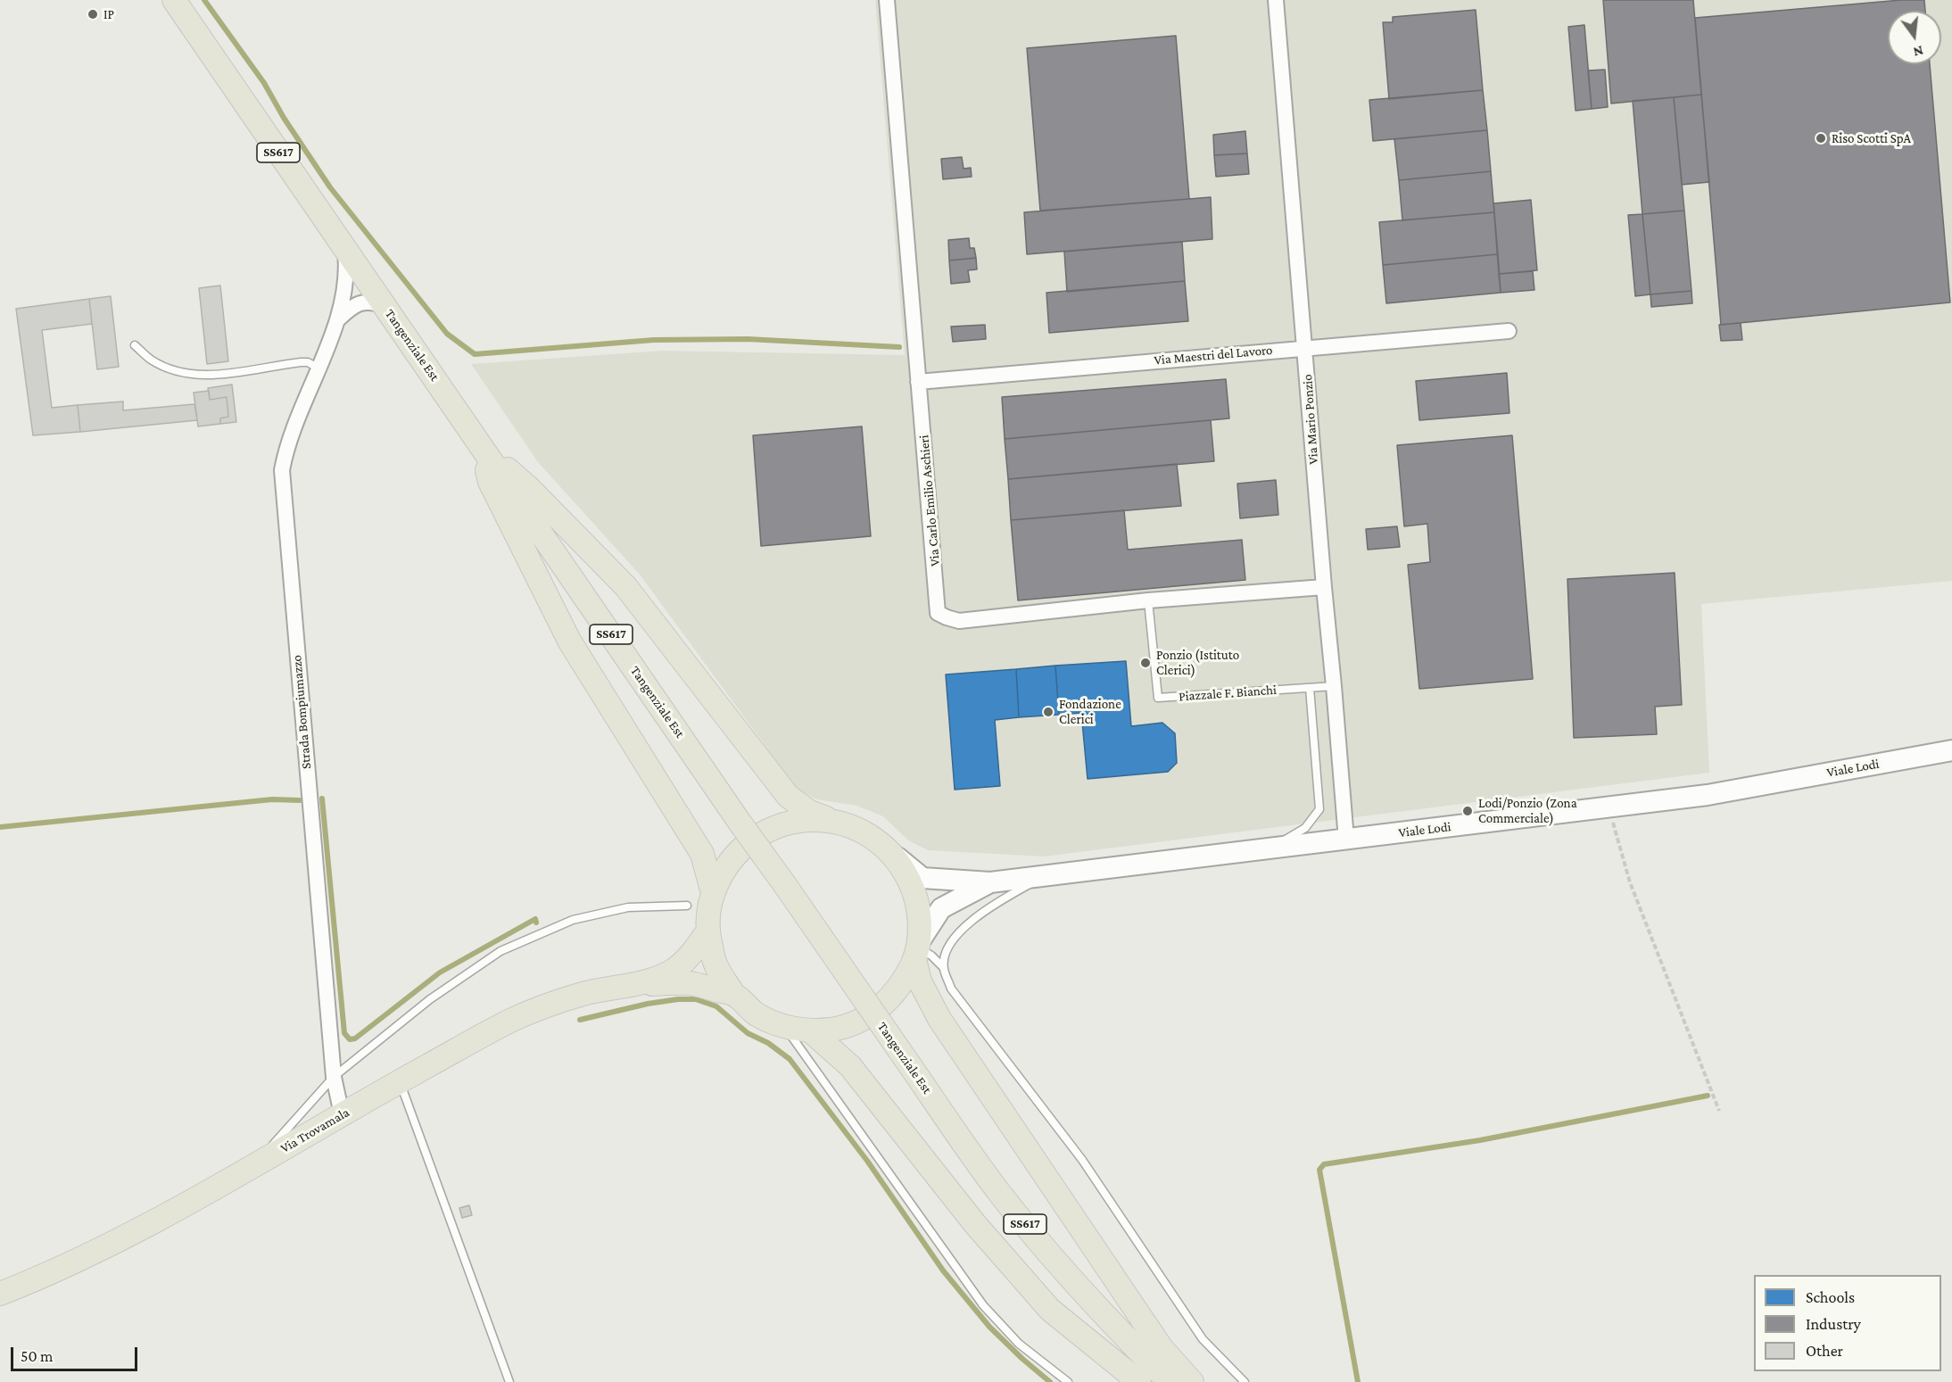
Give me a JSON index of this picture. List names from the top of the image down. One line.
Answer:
{"streets":{"main road":["SS617","Tangenziale Est","Via Trovamala"],"street":["Via Maestri del Lavoro","Via Mario Ponzio","Via Carlo Emilio Aschieri","Strada Bompiumazzo","Viale Lodi"],"lane":["Piazzale F. Bianchi"]},"crossings":[["Tangenziale Est","Strada Bompiumazzo"],["Via Maestri del Lavoro","Via Mario Ponzio"],["Via Maestri del Lavoro","Via Carlo Emilio Aschieri"],["Via Mario Ponzio","Via Carlo Emilio Aschieri"],["Via Mario Ponzio","Piazzale F. Bianchi"],["Via Mario Ponzio","Viale Lodi"],["Via Carlo Emilio Aschieri","Piazzale F. Bianchi"],["Strada Bompiumazzo","Via Trovamala"]],"places":["IP","Riso Scotti SpA","Ponzio (Istituto Clerici)","Fondazione Clerici","Lodi/Ponzio (Zona Commerciale)"],"legend":["Schools","Industry","Other"],"scale_bar":"50 m","north":"bottom"}
